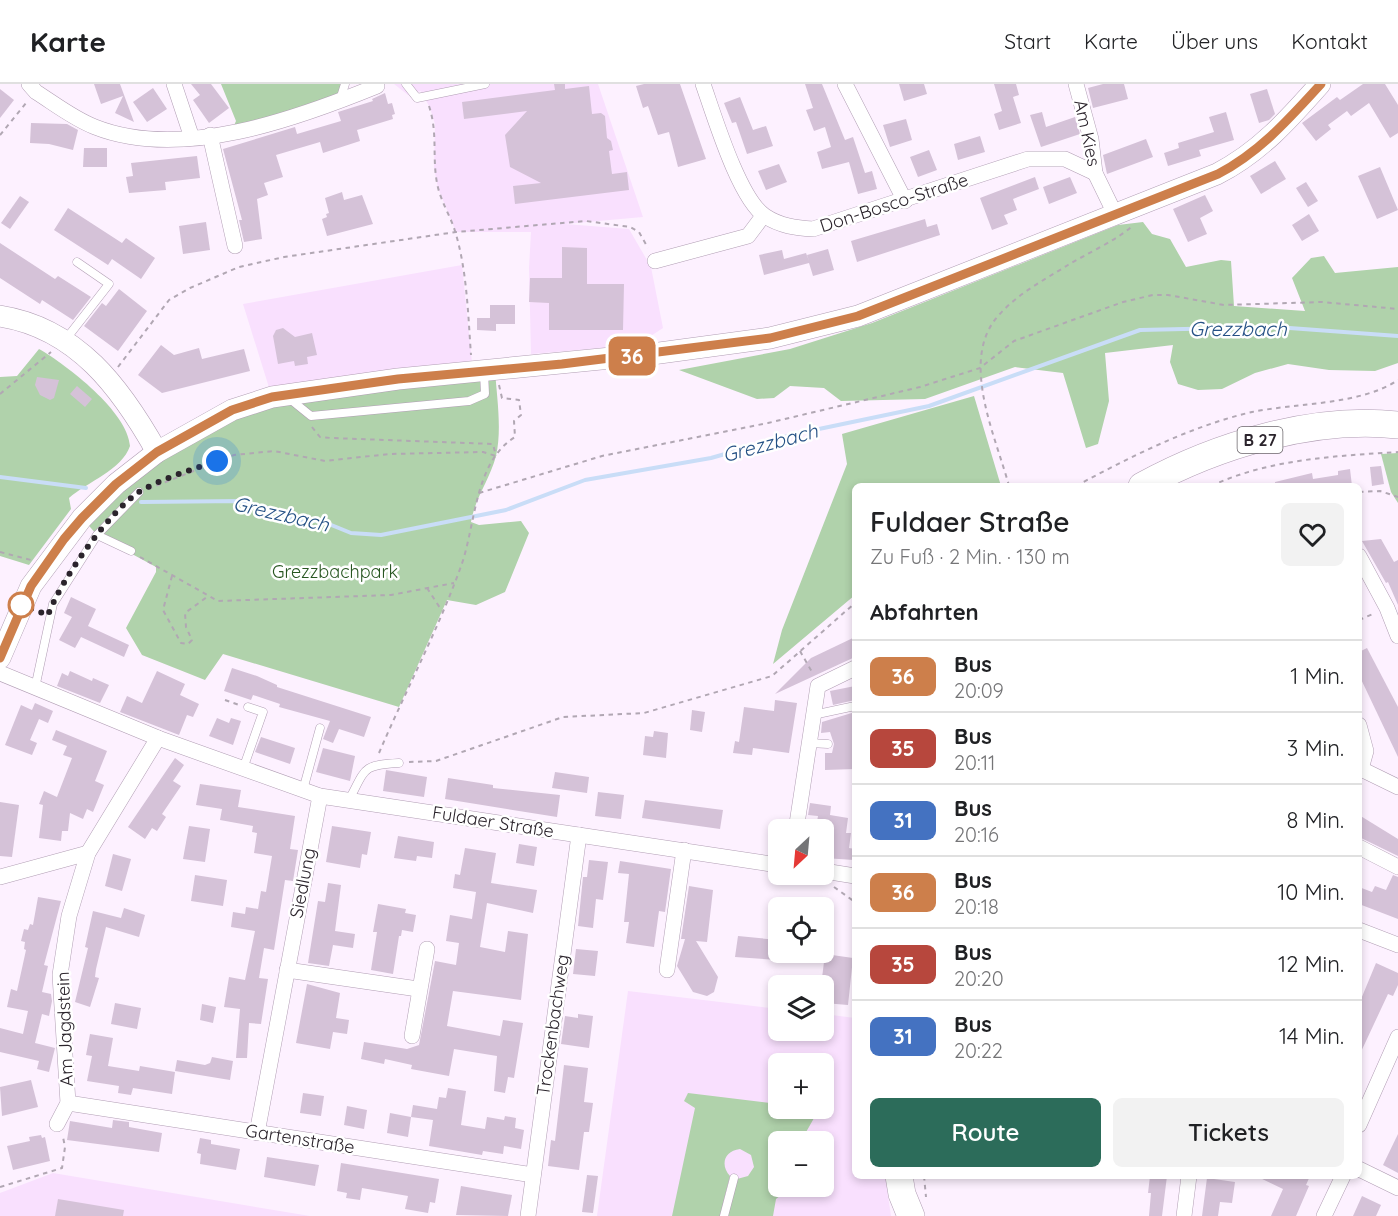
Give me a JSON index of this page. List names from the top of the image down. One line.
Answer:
{"streets":{"highway":["B 27"],"street":["Am Kies","Don-Bosco-Straße","Fuldaer Straße","Siedlung","Trockenbachweg","Am Jagdstein","Gartenstraße"]},"crossings":[["Am Kies","Don-Bosco-Straße"],["Fuldaer Straße","Siedlung"],["Fuldaer Straße","Trockenbachweg"],["Fuldaer Straße","Am Jagdstein"],["Siedlung","Gartenstraße"],["Trockenbachweg","Gartenstraße"],["Am Jagdstein","Gartenstraße"]],"water":["Grezzbach"],"parks":["Grezzbachpark"],"lines":["bus line 36"],"north":"bottom left","page":{"header":"Karte","nav":["Start","Karte","Über uns","Kontakt"],"on_map":"36","heading":[["Fuldaer Straße","Zu Fuß · 2 Min. · 130 m"],"Abfahrten"],"list":[{"mark":"36","name":"Bus","note":"20:09","value":"1 Min."},{"mark":"35","name":"Bus","note":"20:11","value":"3 Min."},{"mark":"31","name":"Bus","note":"20:16","value":"8 Min."},{"mark":"36","name":"Bus","note":"20:18","value":"10 Min."},{"mark":"35","name":"Bus","note":"20:20","value":"12 Min."},{"mark":"31","name":"Bus","note":"20:22","value":"14 Min."}],"map_buttons":["+","−"],"buttons":["Route","Tickets"]}}
